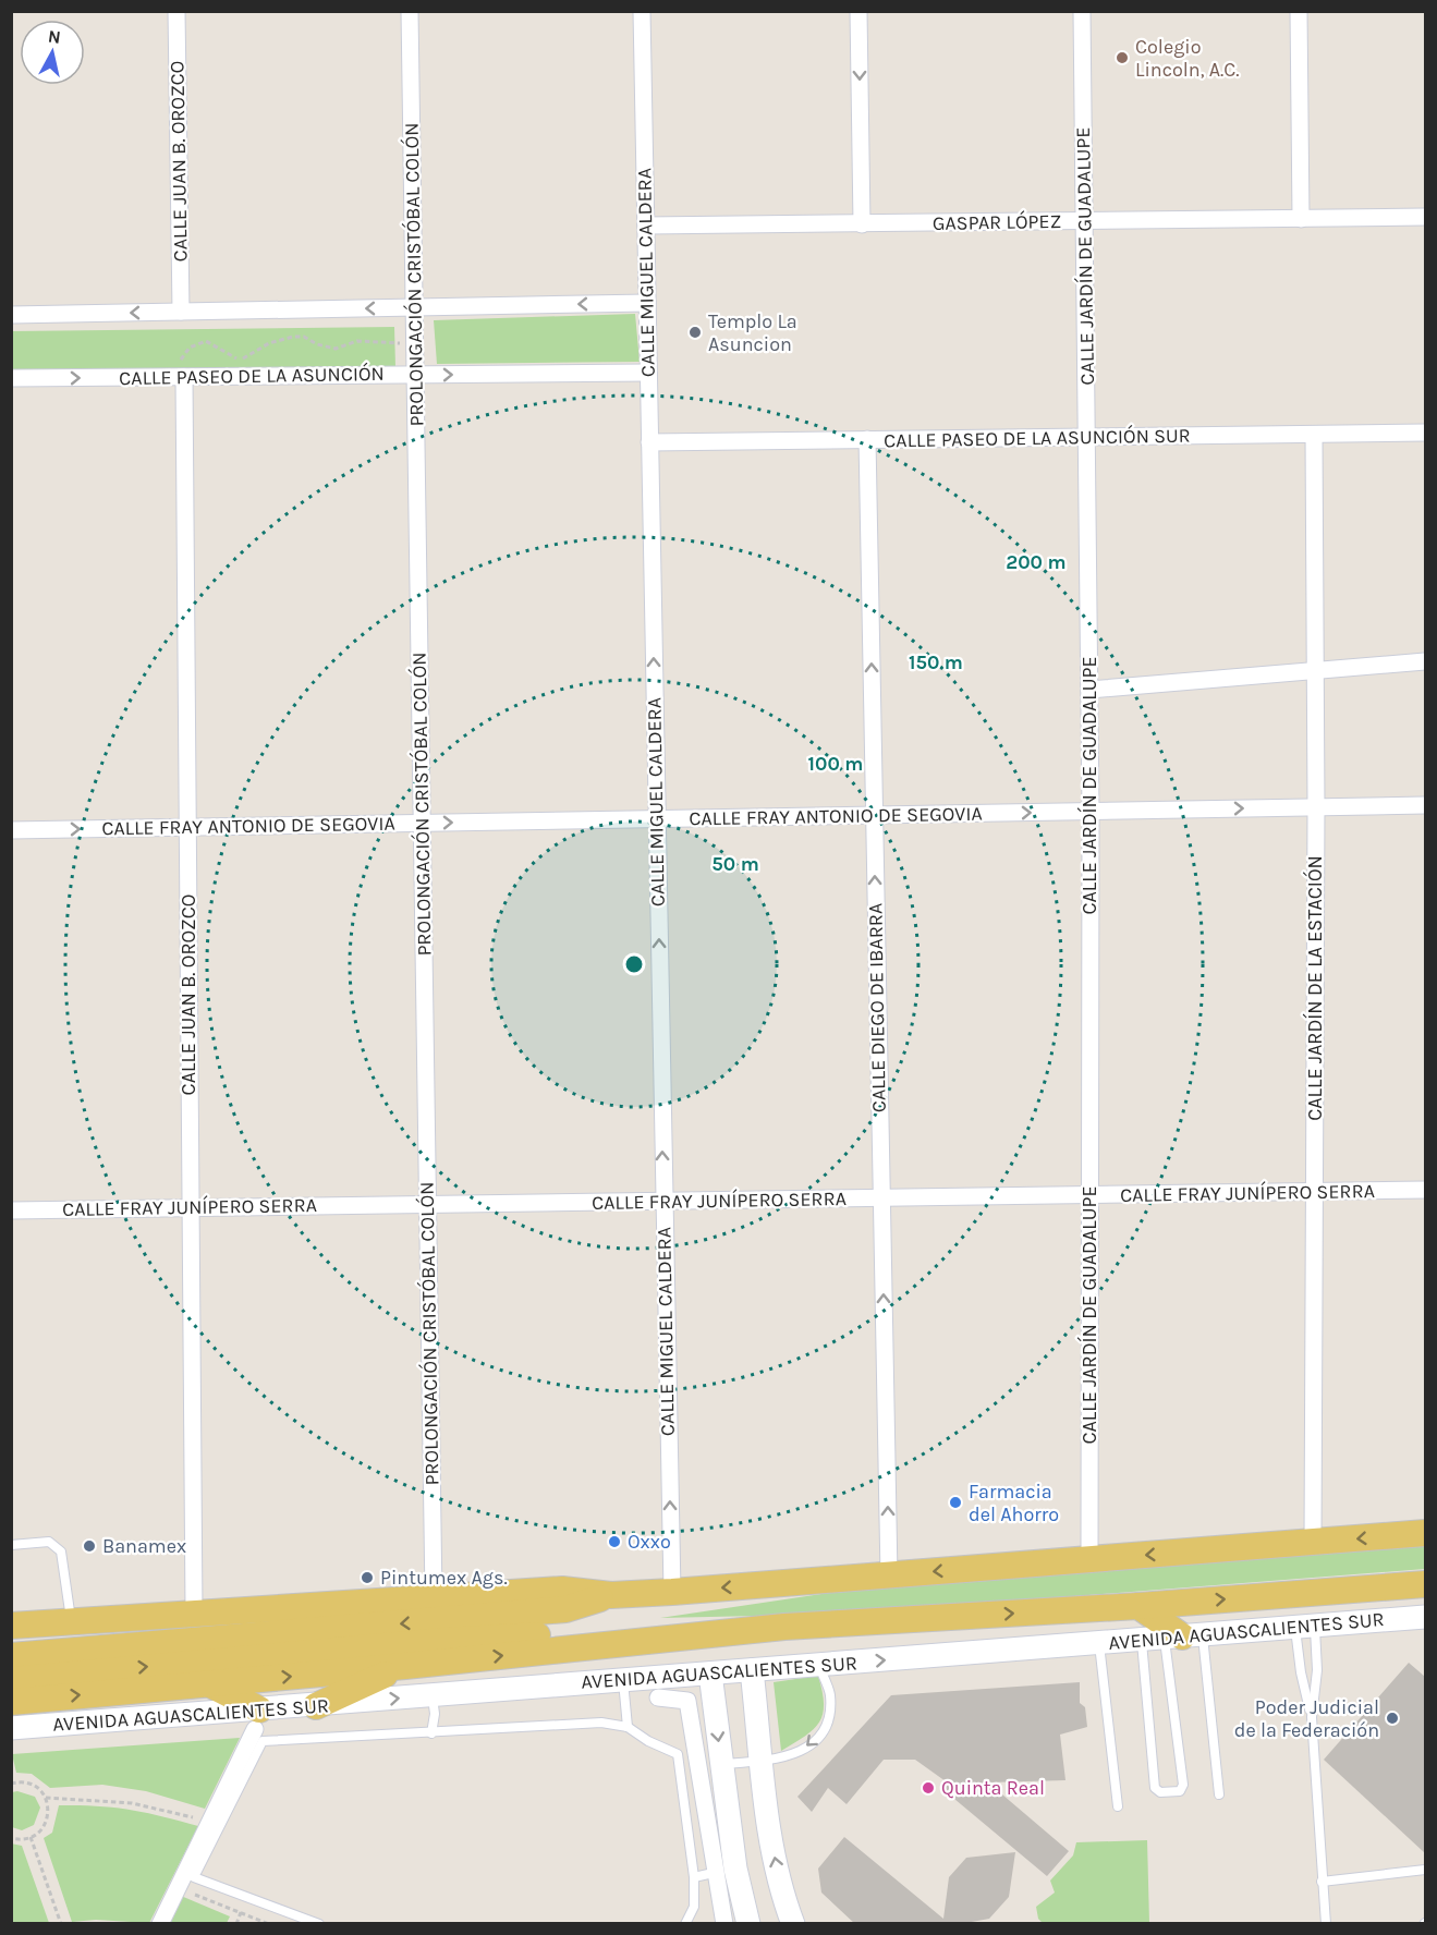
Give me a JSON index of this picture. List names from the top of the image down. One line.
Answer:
{"streets":{"main road":["AVENIDA AGUASCALIENTES SUR"],"street":["CALLE JUAN B. OROZCO","GASPAR LÓPEZ","CALLE JARDÍN DE GUADALUPE","CALLE MIGUEL CALDERA","PROLONGACIÓN CRISTÓBAL COLÓN","CALLE PASEO DE LA ASUNCIÓN","CALLE PASEO DE LA ASUNCIÓN SUR","CALLE FRAY ANTONIO DE SEGOVIA","CALLE JARDÍN DE LA ESTACIÓN","CALLE DIEGO DE IBARRA","CALLE FRAY JUNÍPERO SERRA"]},"crossings":[["CALLE JUAN B. OROZCO","CALLE PASEO DE LA ASUNCIÓN"],["CALLE JUAN B. OROZCO","CALLE FRAY ANTONIO DE SEGOVIA"],["CALLE JUAN B. OROZCO","CALLE FRAY JUNÍPERO SERRA"],["GASPAR LÓPEZ","CALLE JARDÍN DE GUADALUPE"],["GASPAR LÓPEZ","CALLE MIGUEL CALDERA"],["CALLE JARDÍN DE GUADALUPE","CALLE PASEO DE LA ASUNCIÓN SUR"],["CALLE JARDÍN DE GUADALUPE","CALLE FRAY ANTONIO DE SEGOVIA"],["CALLE JARDÍN DE GUADALUPE","CALLE FRAY JUNÍPERO SERRA"],["CALLE MIGUEL CALDERA","CALLE PASEO DE LA ASUNCIÓN"],["CALLE MIGUEL CALDERA","CALLE PASEO DE LA ASUNCIÓN SUR"],["CALLE MIGUEL CALDERA","CALLE FRAY ANTONIO DE SEGOVIA"],["CALLE MIGUEL CALDERA","CALLE FRAY JUNÍPERO SERRA"],["PROLONGACIÓN CRISTÓBAL COLÓN","CALLE PASEO DE LA ASUNCIÓN"],["PROLONGACIÓN CRISTÓBAL COLÓN","CALLE FRAY ANTONIO DE SEGOVIA"],["PROLONGACIÓN CRISTÓBAL COLÓN","CALLE FRAY JUNÍPERO SERRA"],["CALLE PASEO DE LA ASUNCIÓN SUR","CALLE JARDÍN DE LA ESTACIÓN"],["CALLE PASEO DE LA ASUNCIÓN SUR","CALLE DIEGO DE IBARRA"],["CALLE FRAY ANTONIO DE SEGOVIA","CALLE JARDÍN DE LA ESTACIÓN"],["CALLE FRAY ANTONIO DE SEGOVIA","CALLE DIEGO DE IBARRA"],["CALLE JARDÍN DE LA ESTACIÓN","CALLE FRAY JUNÍPERO SERRA"],["CALLE DIEGO DE IBARRA","CALLE FRAY JUNÍPERO SERRA"]],"one_way":["CALLE MIGUEL CALDERA","CALLE FRAY ANTONIO DE SEGOVIA","CALLE DIEGO DE IBARRA"],"places":["Colegio Lincoln, A.C.","Templo La Asuncion","Farmacia del Ahorro","Oxxo","Banamex","Pintumex Ags.","Poder Judicial de la Federación","Quinta Real"],"north":"top","rings":["200 m","150 m","100 m","50 m"]}
